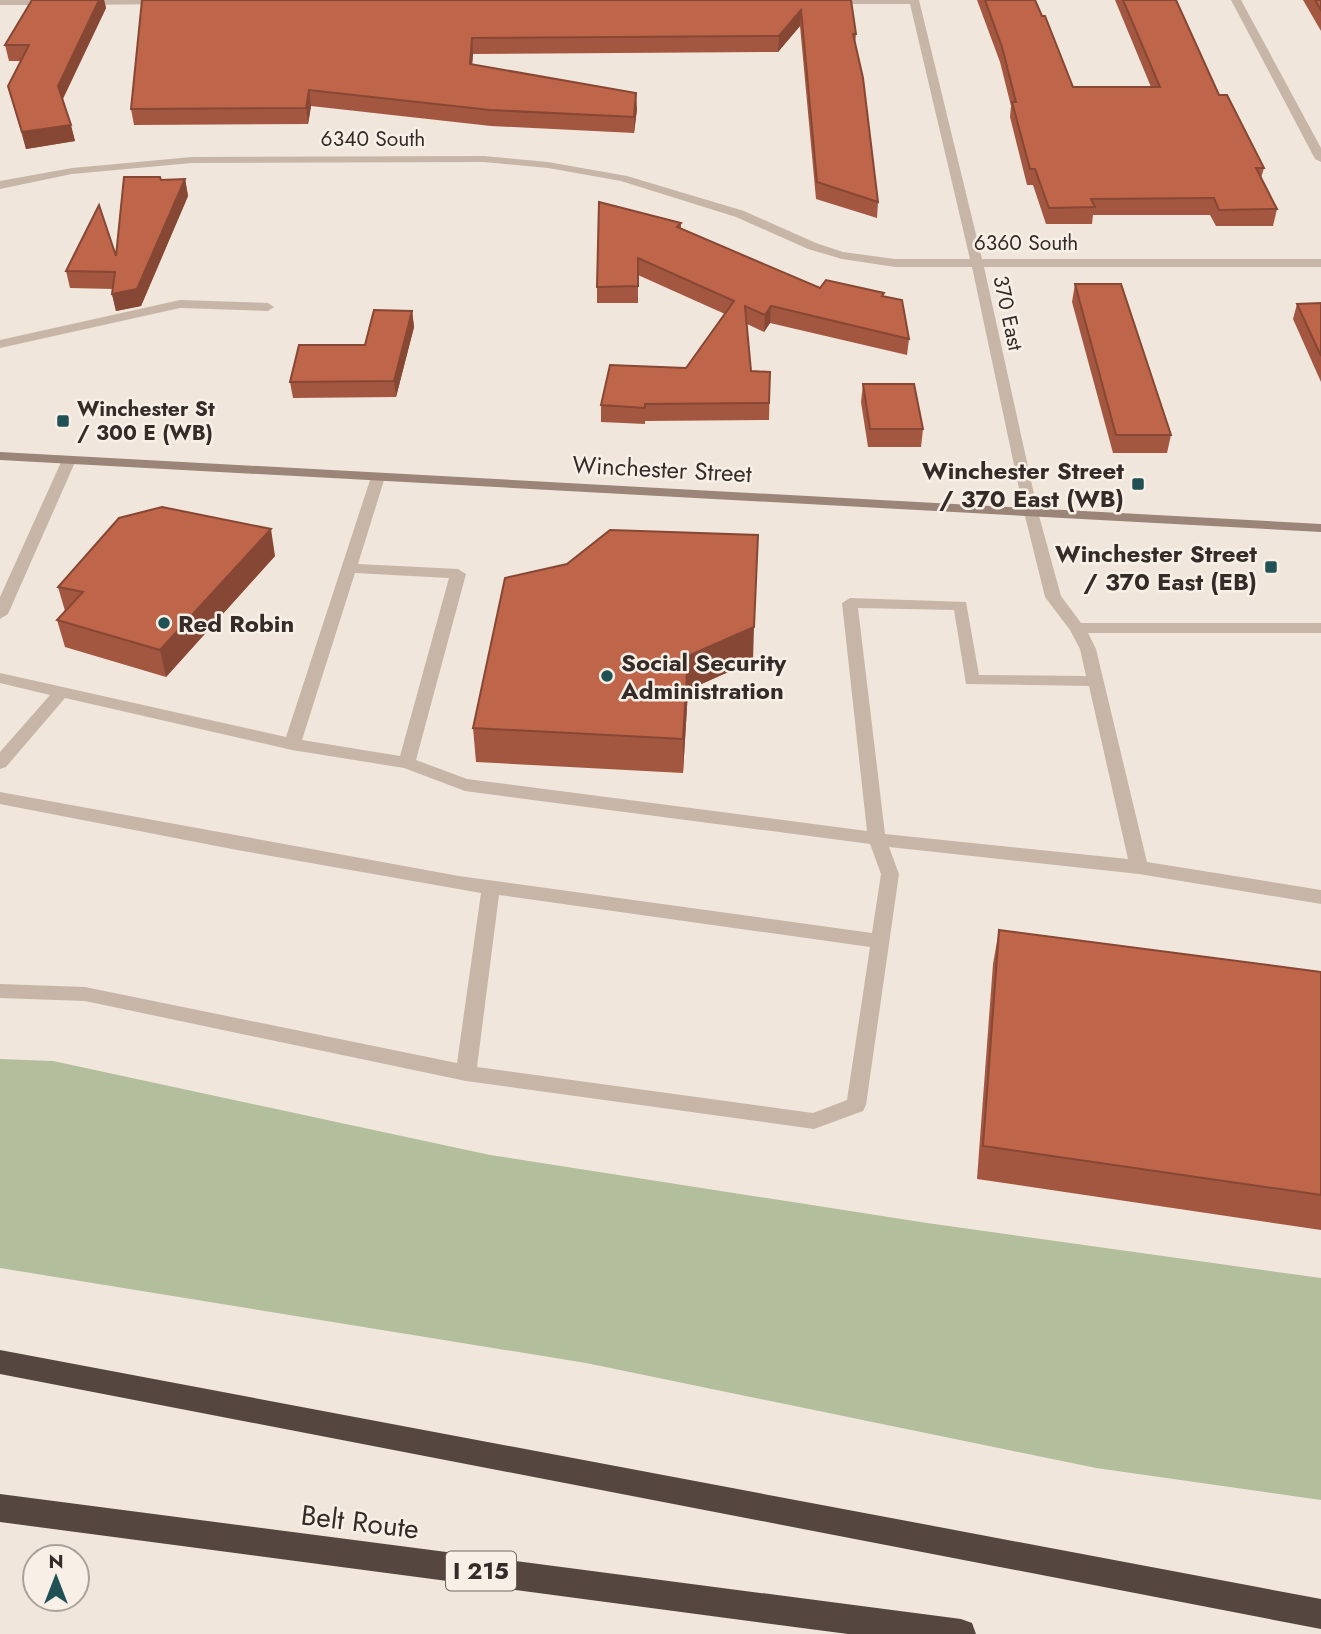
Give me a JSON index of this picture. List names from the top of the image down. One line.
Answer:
{"streets":{"highway":["Belt Route","I 215"],"main road":["Winchester Street"],"street":["6340 South","6360 South","370 East"]},"crossings":[["6340 South","6360 South"],["6360 South","370 East"],["370 East","Winchester Street"]],"places":{"transit":["Winchester St / 300 E (WB)","Winchester Street / 370 East (WB)","Winchester Street / 370 East (EB)"],"other":["Red Robin","Social Security Administration"]},"north":"top"}
